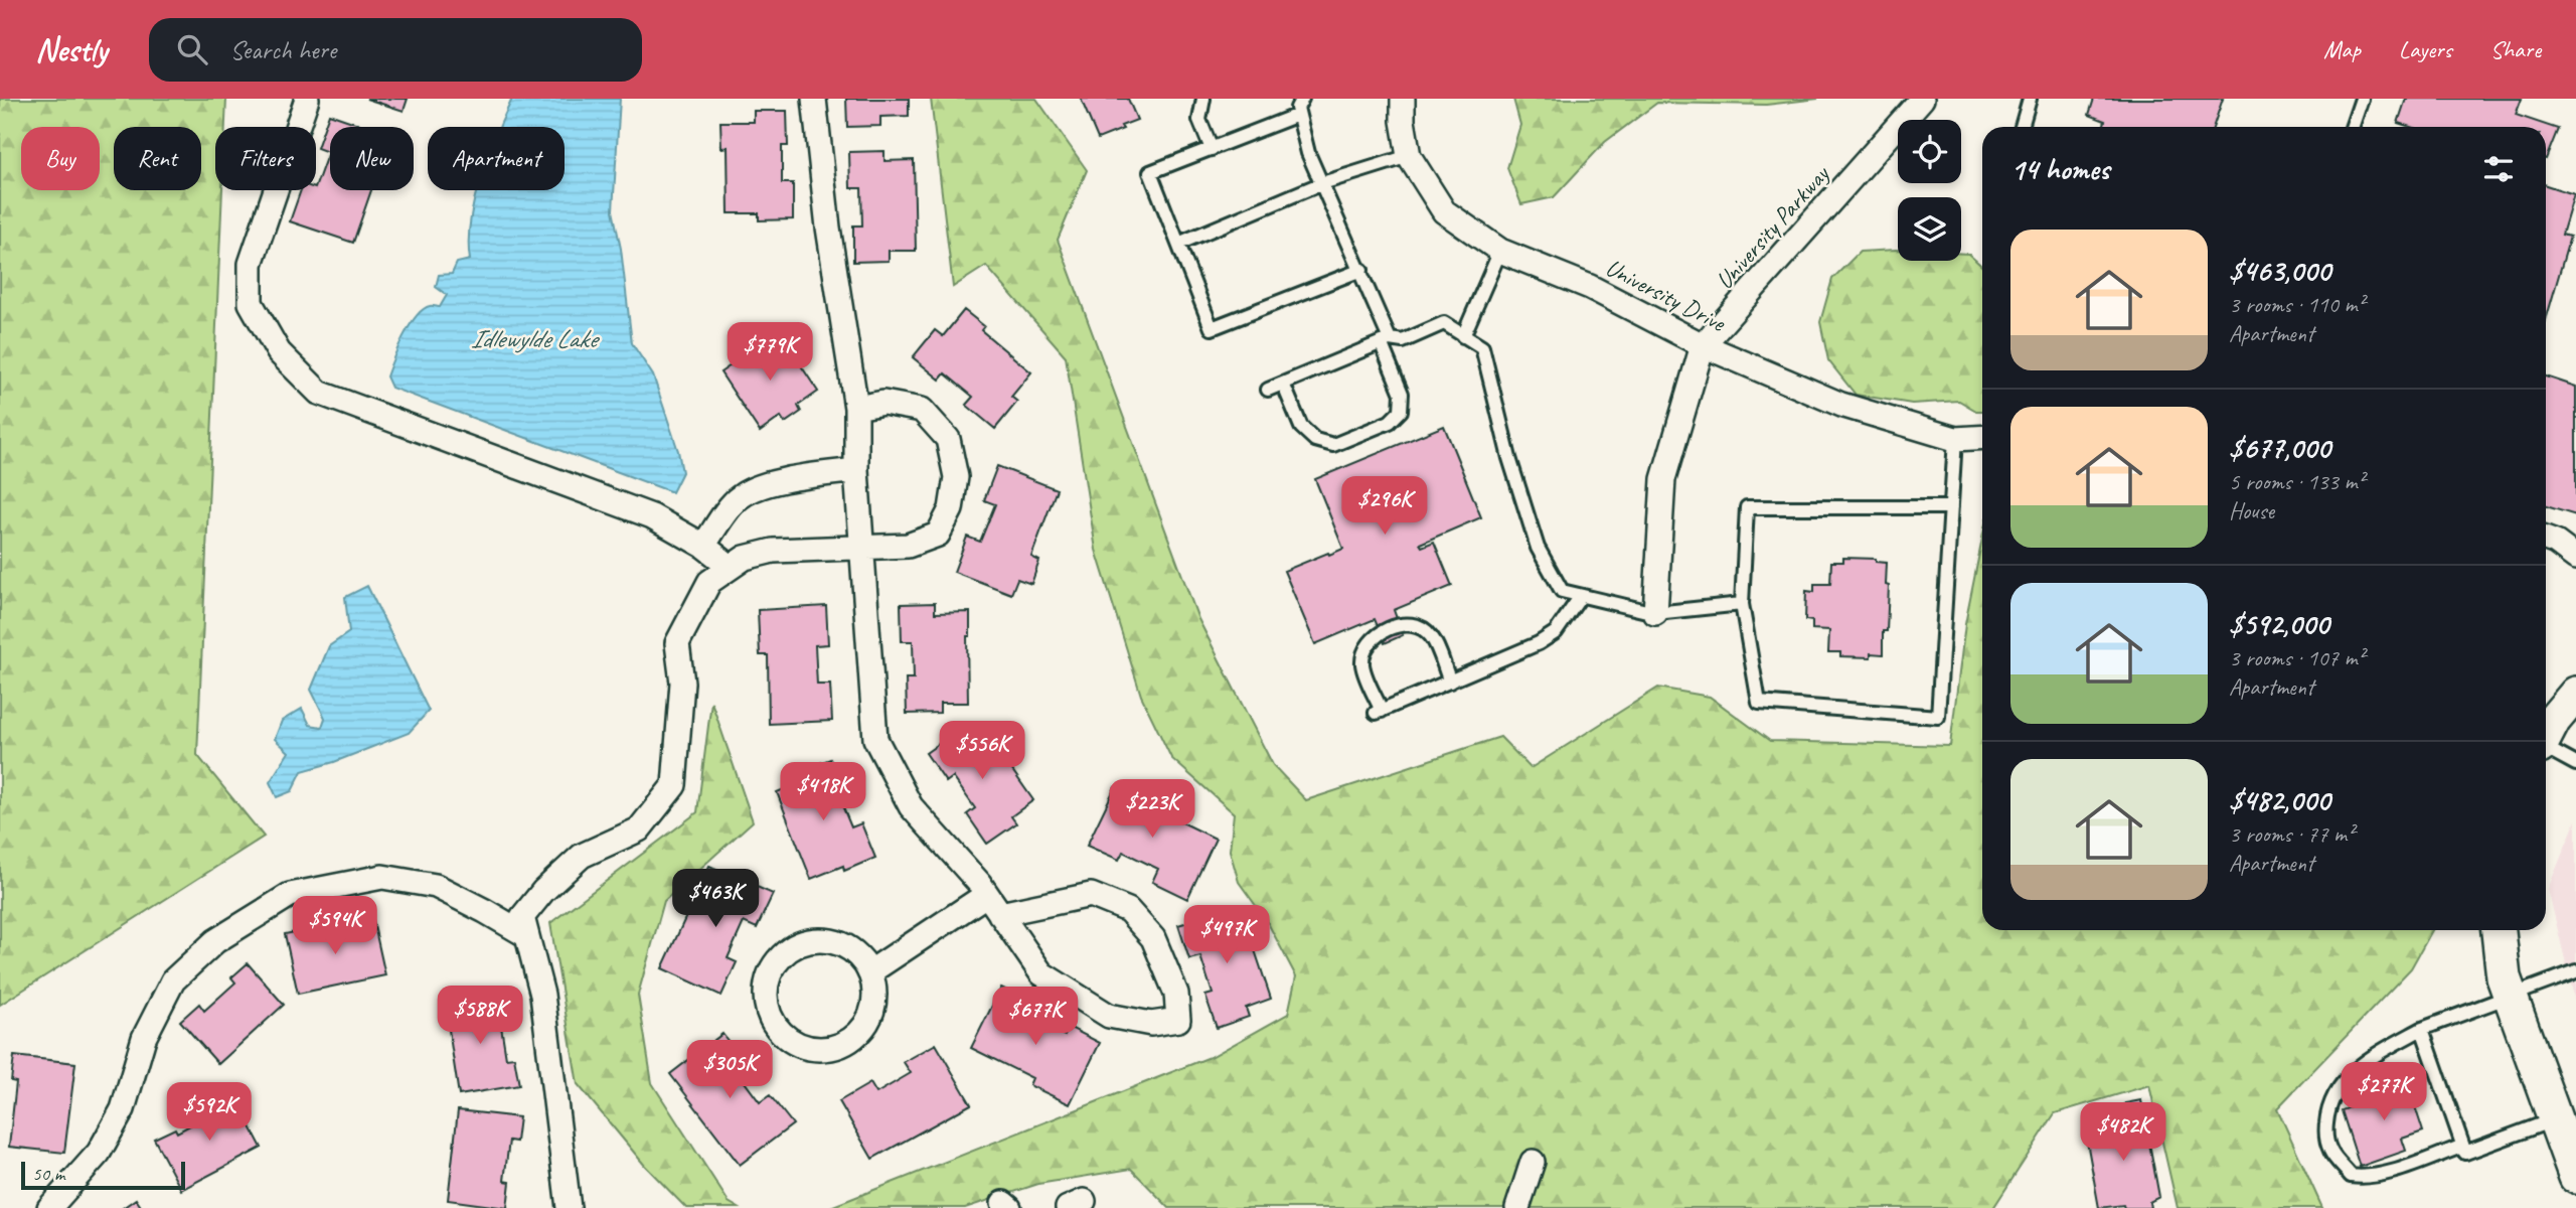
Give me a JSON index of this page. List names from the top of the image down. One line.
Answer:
{"streets":{"street":["University Parkway","University Drive"]},"crossings":[["University Parkway","University Drive"]],"water":["Idlewylde Lake"],"scale_bar":"50 m","page":{"header":"Nestly","search":"Search here","nav":["Map","Layers","Share"],"chip":["Buy","Rent","Filters","New","Apartment"],"heading":"14 homes","list":[{"name":"$463,000","note":"3 rooms · 110 m² · Apartment"},{"name":"$677,000","note":"5 rooms · 133 m² · House"},{"name":"$592,000","note":"3 rooms · 107 m² · Apartment"},{"name":"$482,000","note":"3 rooms · 77 m² · Apartment"}],"price":["$779K","$296K","$556K","$418K","$223K","$463K","$594K","$497K","$588K","$677K","$305K","$277K","$592K","$482K"],"scale":"50 m"}}
